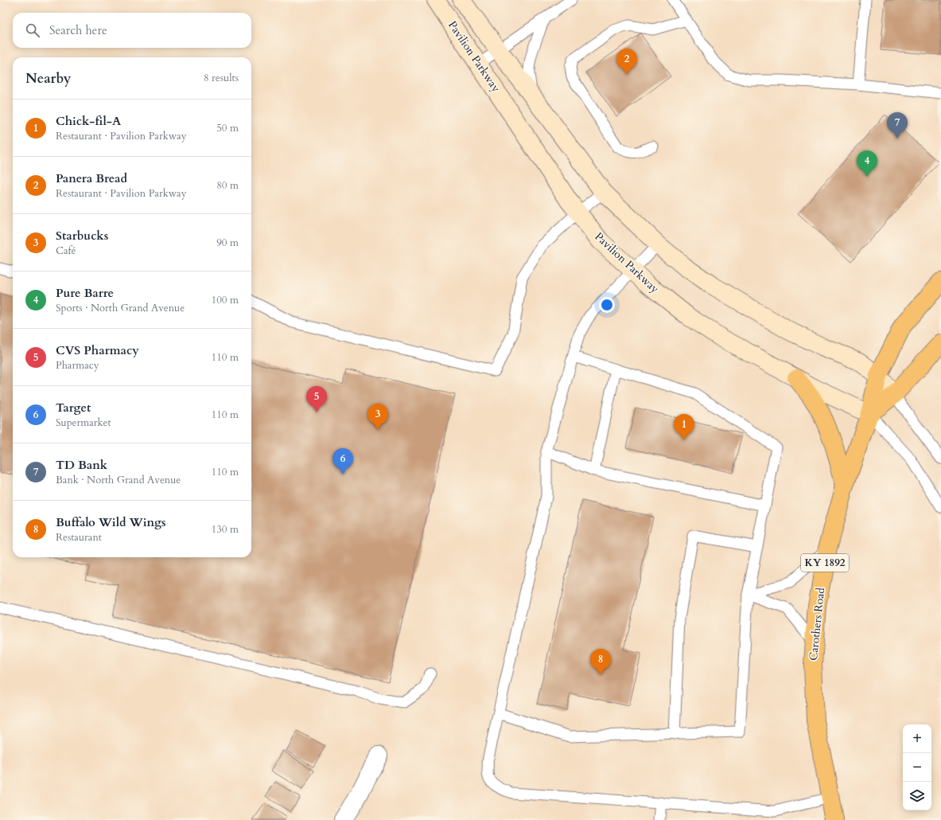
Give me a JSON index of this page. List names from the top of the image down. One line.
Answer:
{"streets":{"main road":["Pavilion Parkway","KY 1892","Carothers Road"]},"crossings":[["Pavilion Parkway","KY 1892"],["Pavilion Parkway","Carothers Road"],["KY 1892","Carothers Road"]],"page":{"search":"Search here","pins":["2","7","4","5","3","1","6","8"],"heading":["Nearby","8 results"],"list":[{"mark":"1","name":"Chick-fil-A","note":"Restaurant · Pavilion Parkway","value":"50 m"},{"mark":"2","name":"Panera Bread","note":"Restaurant · Pavilion Parkway","value":"80 m"},{"mark":"3","name":"Starbucks","note":"Café","value":"90 m"},{"mark":"4","name":"Pure Barre","note":"Sports · North Grand Avenue","value":"100 m"},{"mark":"5","name":"CVS Pharmacy","note":"Pharmacy","value":"110 m"},{"mark":"6","name":"Target","note":"Supermarket","value":"110 m"},{"mark":"7","name":"TD Bank","note":"Bank · North Grand Avenue","value":"110 m"},{"mark":"8","name":"Buffalo Wild Wings","note":"Restaurant","value":"130 m"}],"map_buttons":["+","−"]}}
